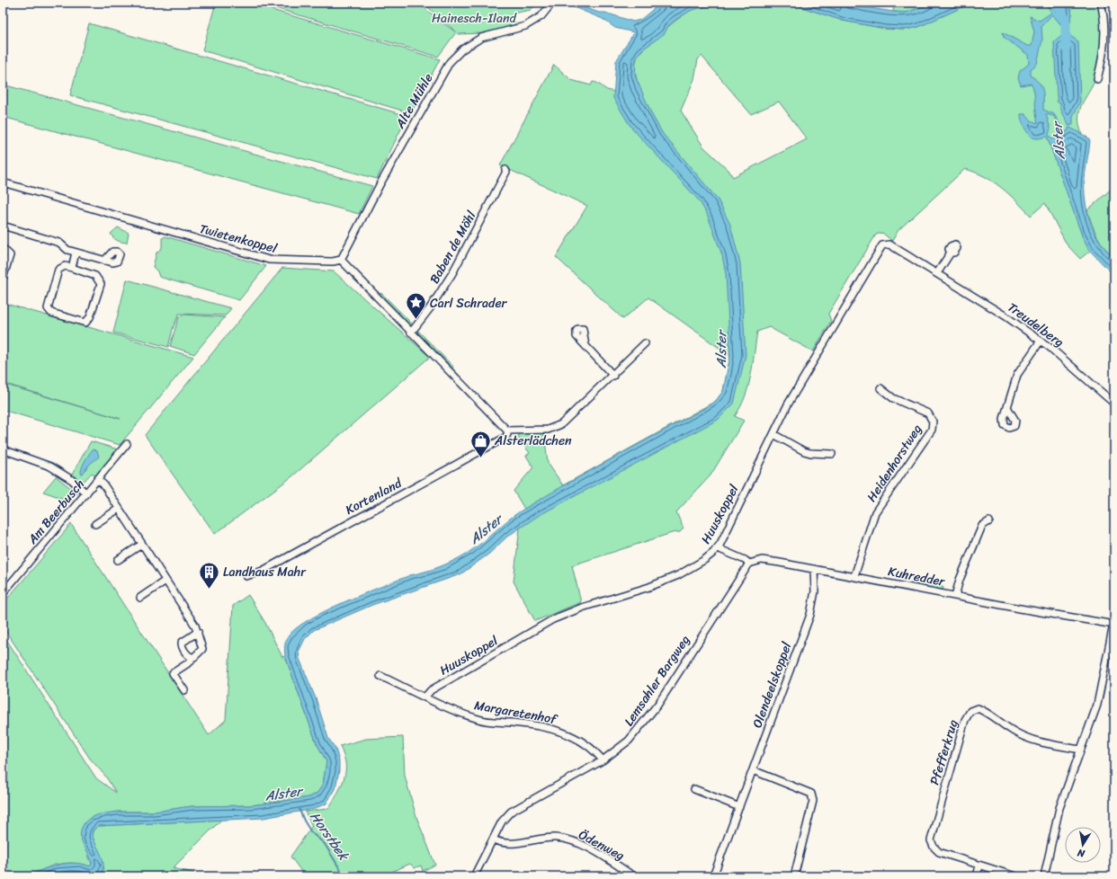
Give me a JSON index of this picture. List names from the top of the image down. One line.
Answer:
{"streets":{"street":["Alte Mühle","Twietenkoppel","Baben de Möhl","Treudelberg","Heidenhorstweg","Kortenland","Am Beerbusch","Huuskoppel","Kuhredder","Lemsahler Bargweg","Olendeelskoppel","Margaretenhof","Pfefferkrug","Ödenweg"]},"crossings":[["Alte Mühle","Twietenkoppel"],["Treudelberg","Huuskoppel"],["Heidenhorstweg","Kuhredder"],["Huuskoppel","Margaretenhof"],["Kuhredder","Lemsahler Bargweg"],["Kuhredder","Olendeelskoppel"],["Lemsahler Bargweg","Margaretenhof"],["Lemsahler Bargweg","Ödenweg"]],"water":["Alster","Horstbek"],"parks":["Hainesch-Iland"],"places":{"place":["Carl Schrader"],"shop":["Alsterlädchen"],"building":["Landhaus Mahr"]},"north":"bottom"}
